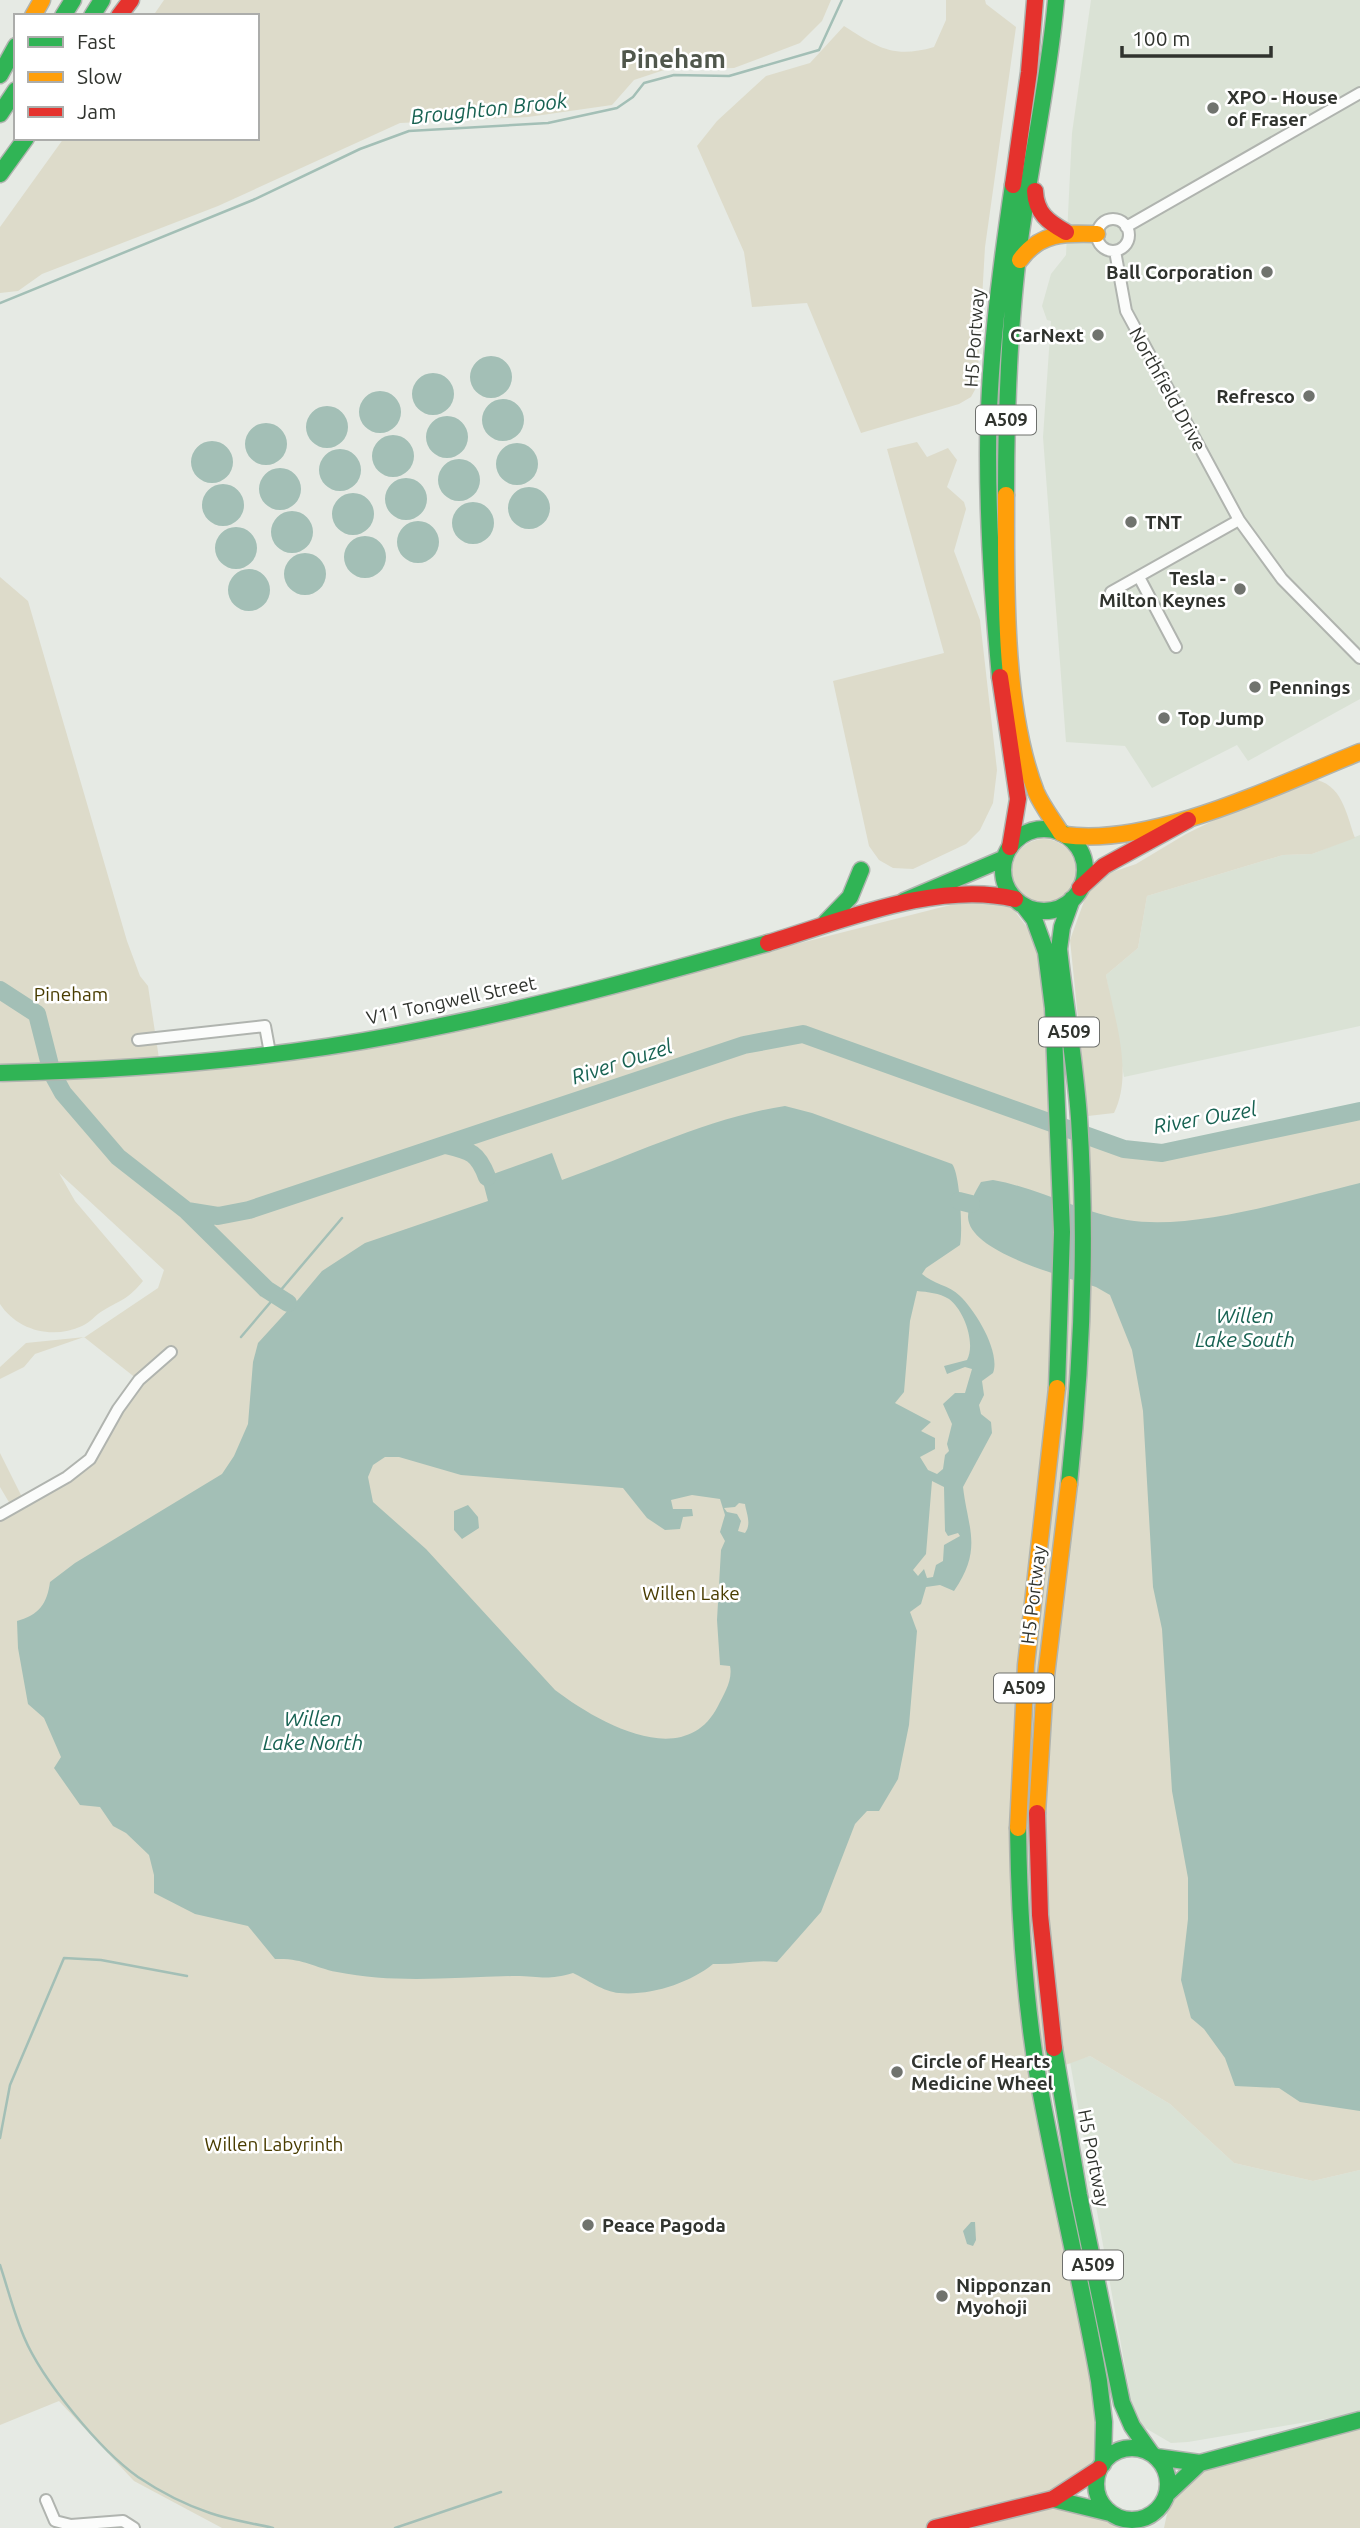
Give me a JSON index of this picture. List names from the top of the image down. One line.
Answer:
{"streets":{"main road":["H5 Portway","A509","V11 Tongwell Street"],"street":["Northfield Drive"]},"crossings":[["H5 Portway","A509"],["H5 Portway","V11 Tongwell Street"],["A509","V11 Tongwell Street"]],"districts":["Pineham"],"water":["Broughton Brook","River Ouzel","Willen Lake South","Willen Lake North"],"parks":["Pineham","Willen Lake","Willen Labyrinth"],"places":["XPO - House of Fraser","Ball Corporation","CarNext","Refresco","TNT","Tesla - Milton Keynes","Pennings","Top Jump","Circle of Hearts Medicine Wheel","Peace Pagoda","Nipponzan Myohoji"],"legend":["Fast","Slow","Jam"],"scale_bar":"100 m"}
